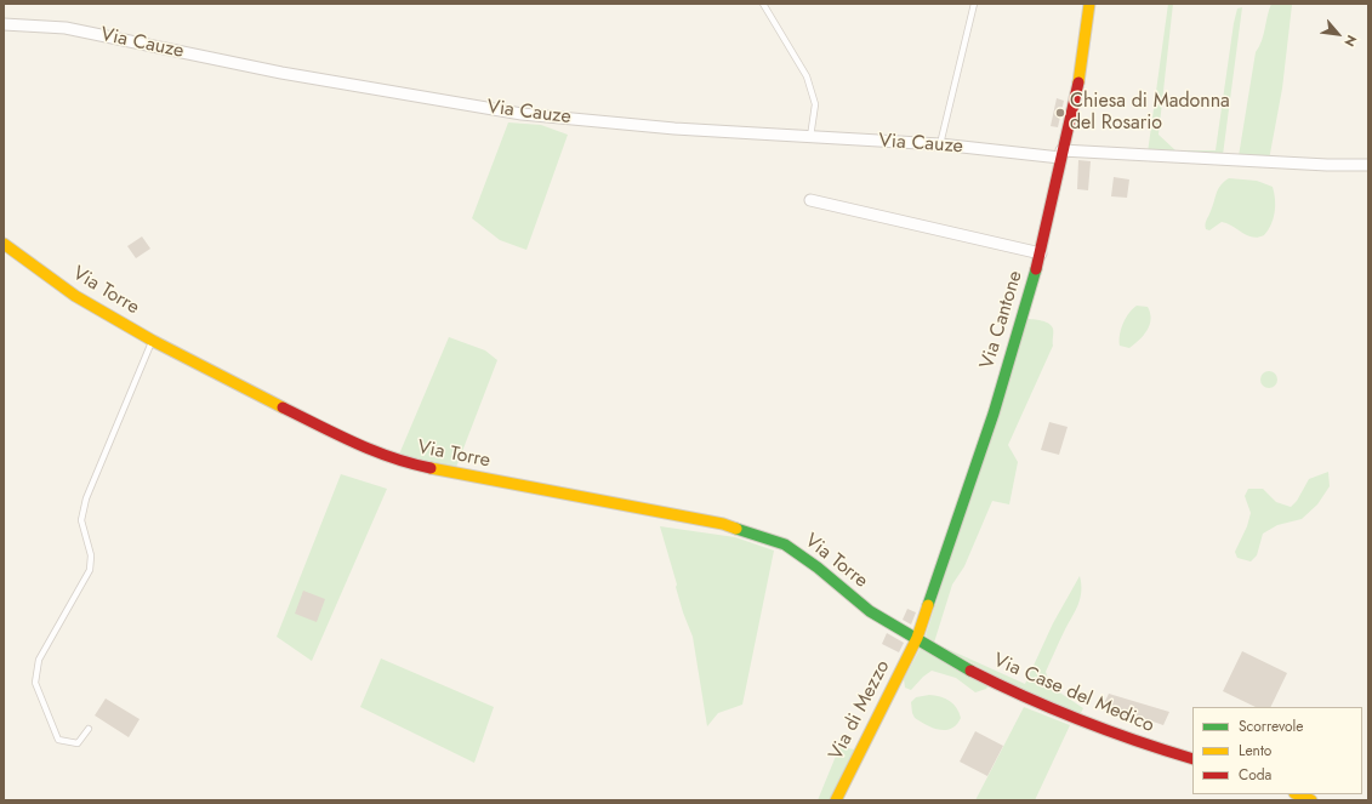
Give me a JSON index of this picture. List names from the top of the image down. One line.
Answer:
{"streets":{"main road":["Via Torre","Via Cantone","Via Case del Medico","Via di Mezzo"],"street":["Via Cauze"]},"crossings":[["Via Cauze","Via Cantone"],["Via Torre","Via Cantone"],["Via Torre","Via Case del Medico"],["Via Torre","Via di Mezzo"],["Via Cantone","Via Case del Medico"],["Via Cantone","Via di Mezzo"],["Via Case del Medico","Via di Mezzo"]],"places":["Chiesa di Madonna del Rosario"],"legend":["Scorrevole","Lento","Coda"],"north":"bottom right"}
